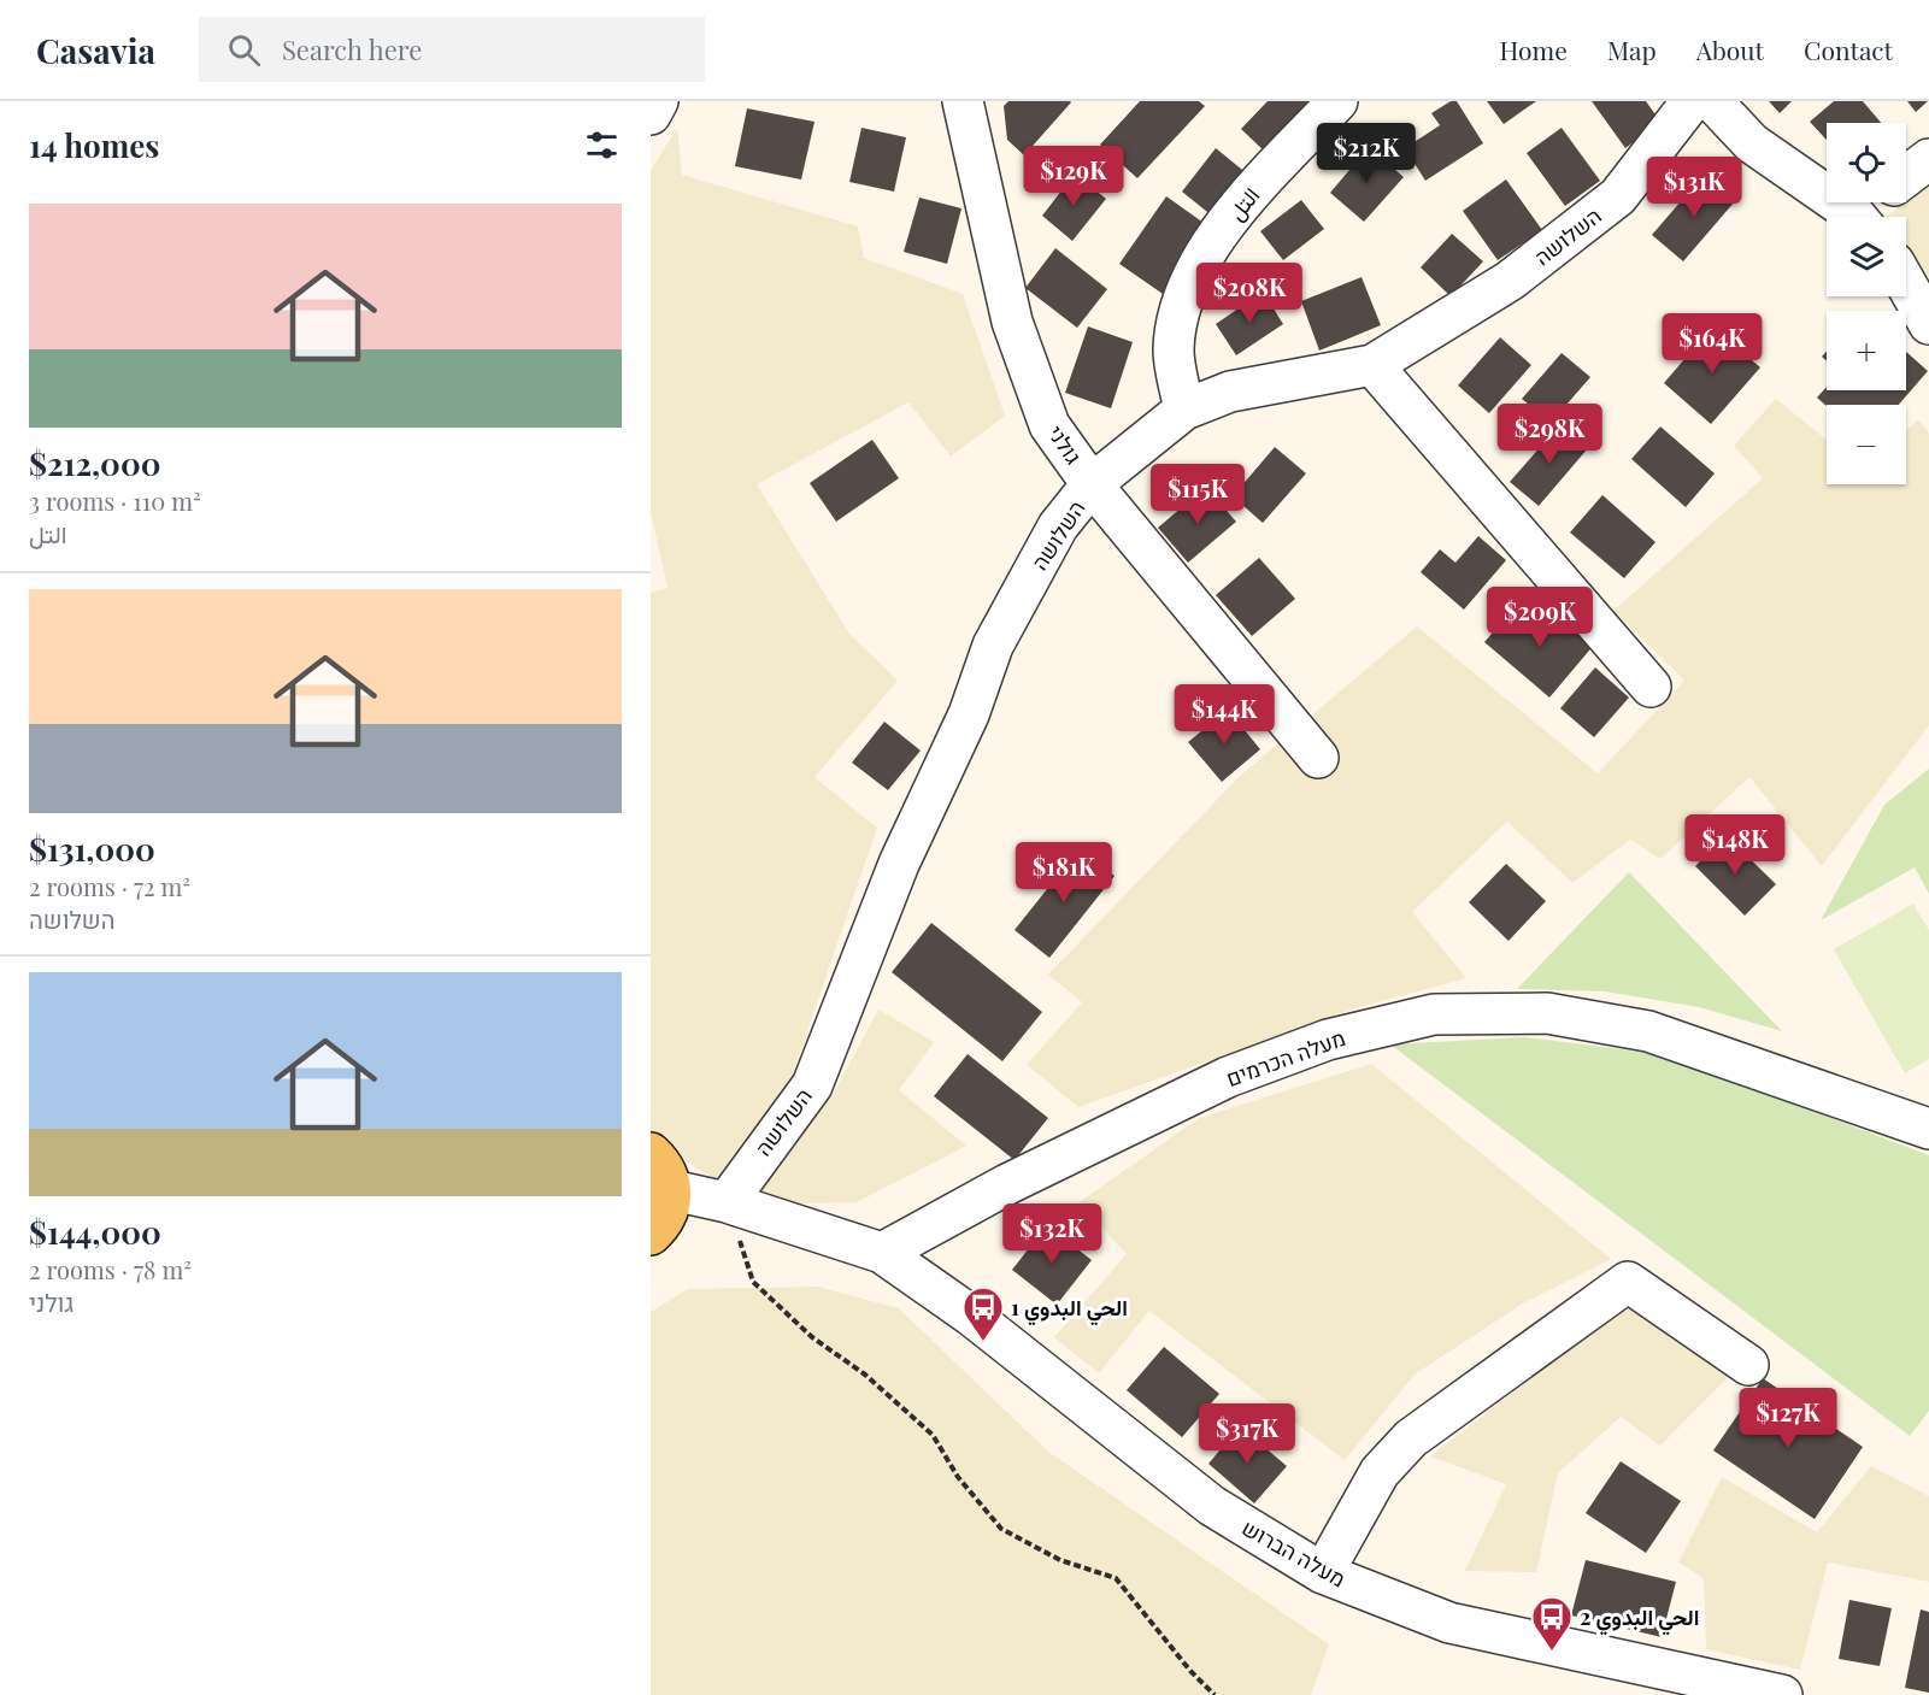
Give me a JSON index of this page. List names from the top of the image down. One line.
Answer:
{"streets":{"street":["التل","השלושה","גולני","מעלה הכרמים","מעלה הברוש"]},"crossings":[["التل","השלושה"],["השלושה","גולני"],["מעלה הכרמים","מעלה הברוש"]],"places":{"bus stop":["الحي البدوي 1","الحي البدوي 2"]},"page":{"header":"Casavia","search":"Search here","nav":["Home","Map","About","Contact"],"heading":"14 homes","map_buttons":["+","−"],"price":["$212K","$129K","$131K","$208K","$164K","$298K","$115K","$209K","$144K","$148K","$181K","$132K","$127K","$317K"],"list":[{"name":"$212,000","note":"3 rooms · 110 m² · التل"},{"name":"$131,000","note":"2 rooms · 72 m² · השלושה"},{"name":"$144,000","note":"2 rooms · 78 m² · גולני"}]}}
